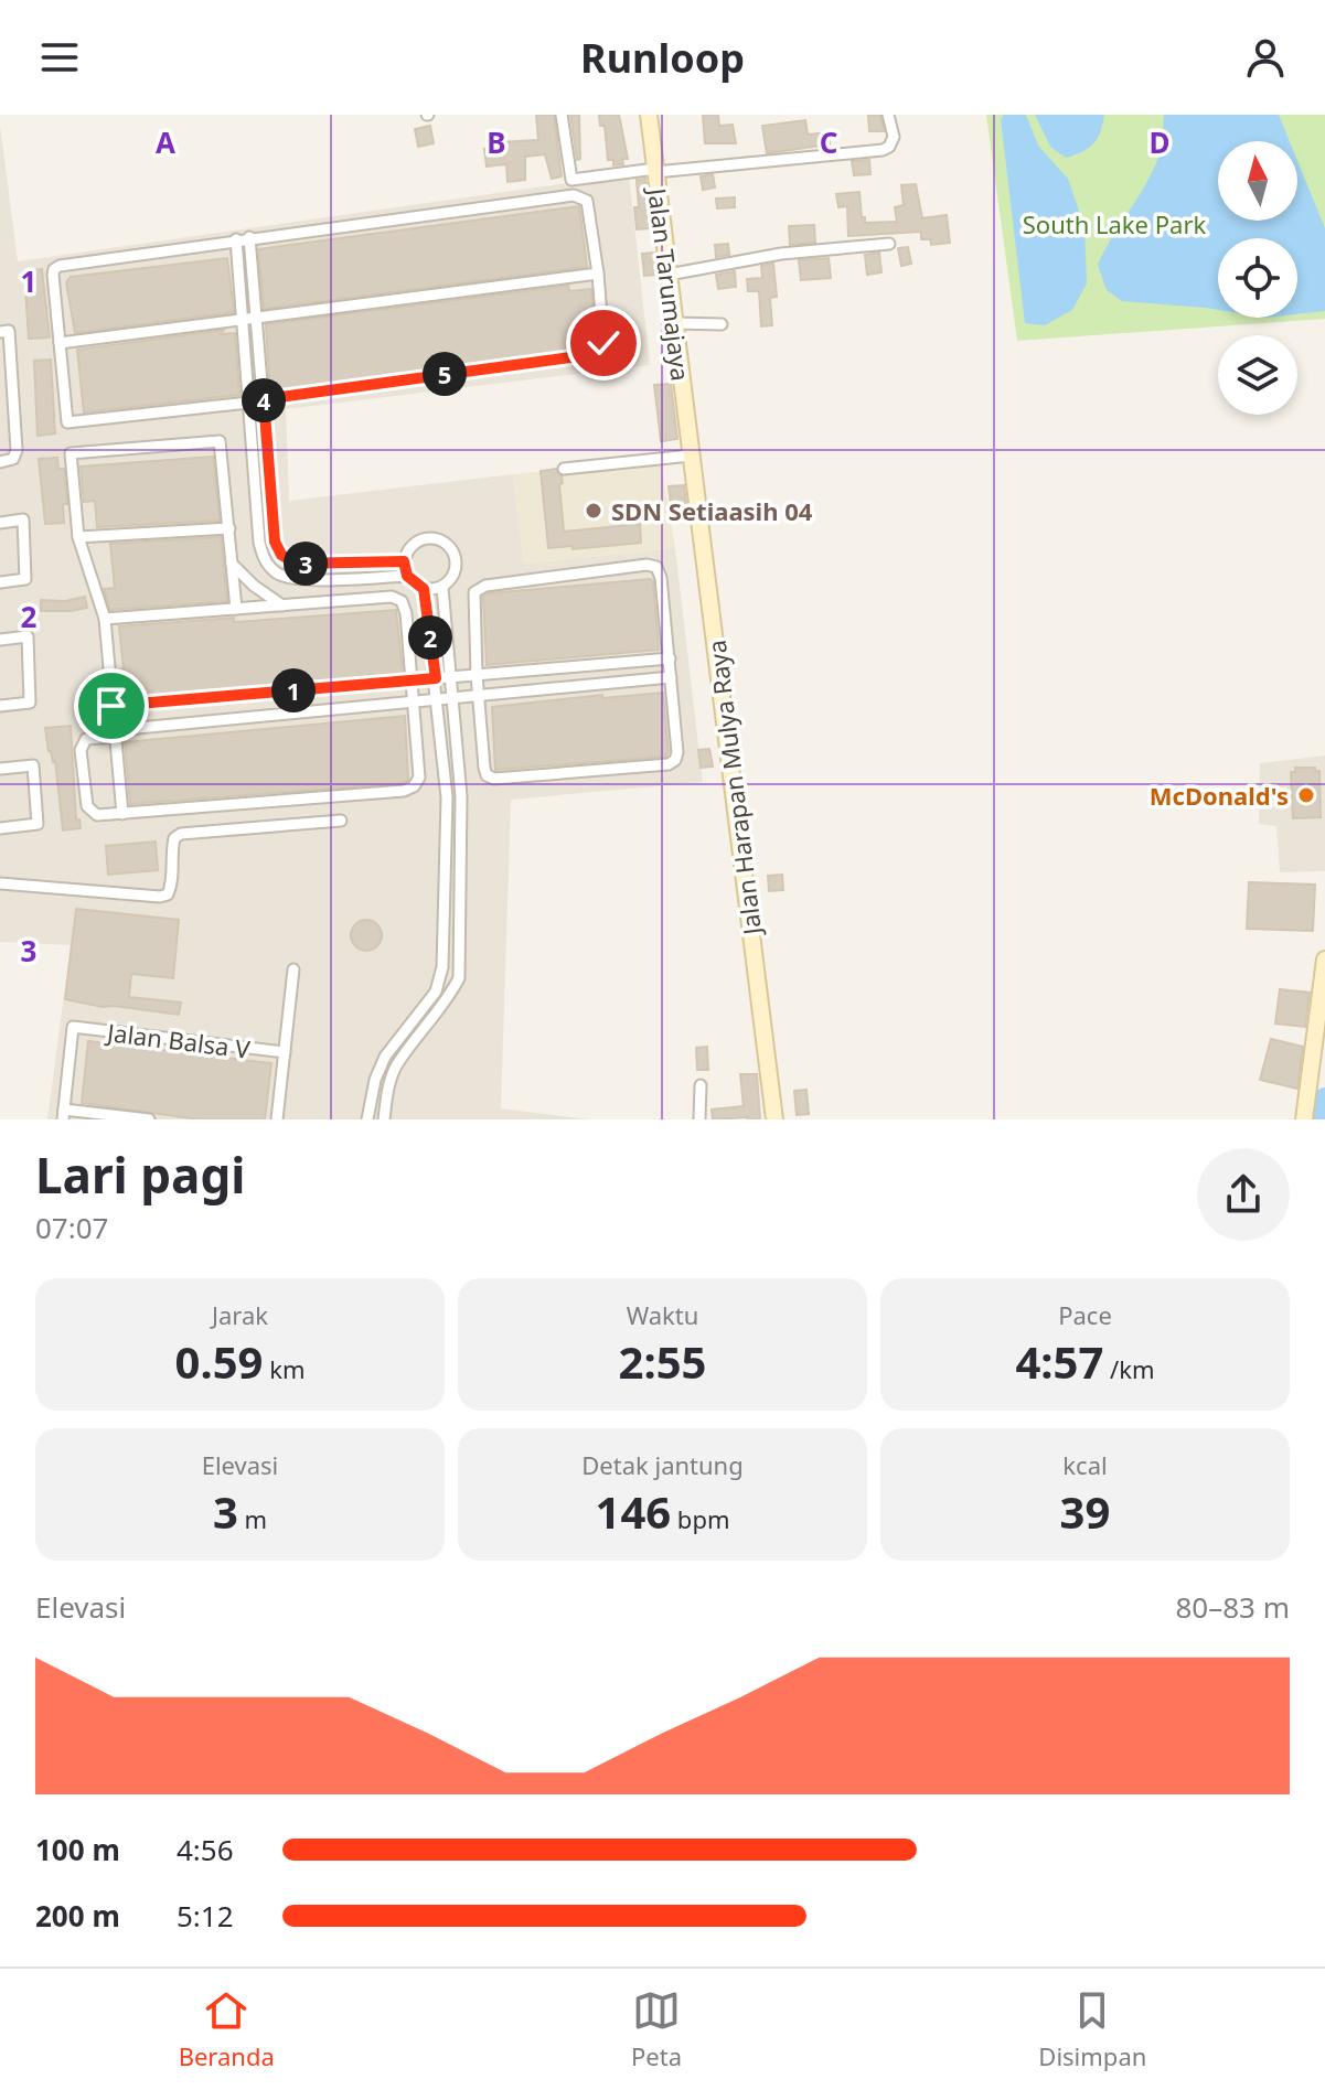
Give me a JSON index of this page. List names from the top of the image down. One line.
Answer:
{"streets":{"street":["Jalan Tarumajaya","Jalan Harapan Mulya Raya","Jalan Balsa V"]},"crossings":[["Jalan Tarumajaya","Jalan Harapan Mulya Raya"]],"parks":["South Lake Park"],"places":["SDN Setiaasih 04","McDonald's"],"north":"top","page":{"header":"Runloop","pins":["5","4","3","2","1"],"heading":["Lari pagi","07:07"],"stats":[["Jarak","0.59 km"],["Waktu","2:55"],["Pace","4:57 /km"],["Elevasi","3 m"],["Detak jantung","146 bpm"],["kcal","39"]],"chart":["Elevasi","80–83 m"],"list":[{"name":"100 m","note":"4:56"},{"name":"200 m","note":"5:12"}],"tabs":["Beranda","Peta","Disimpan"]},"grid":{"columns":["A","B","C","D"],"rows":["1","2","3"]}}
